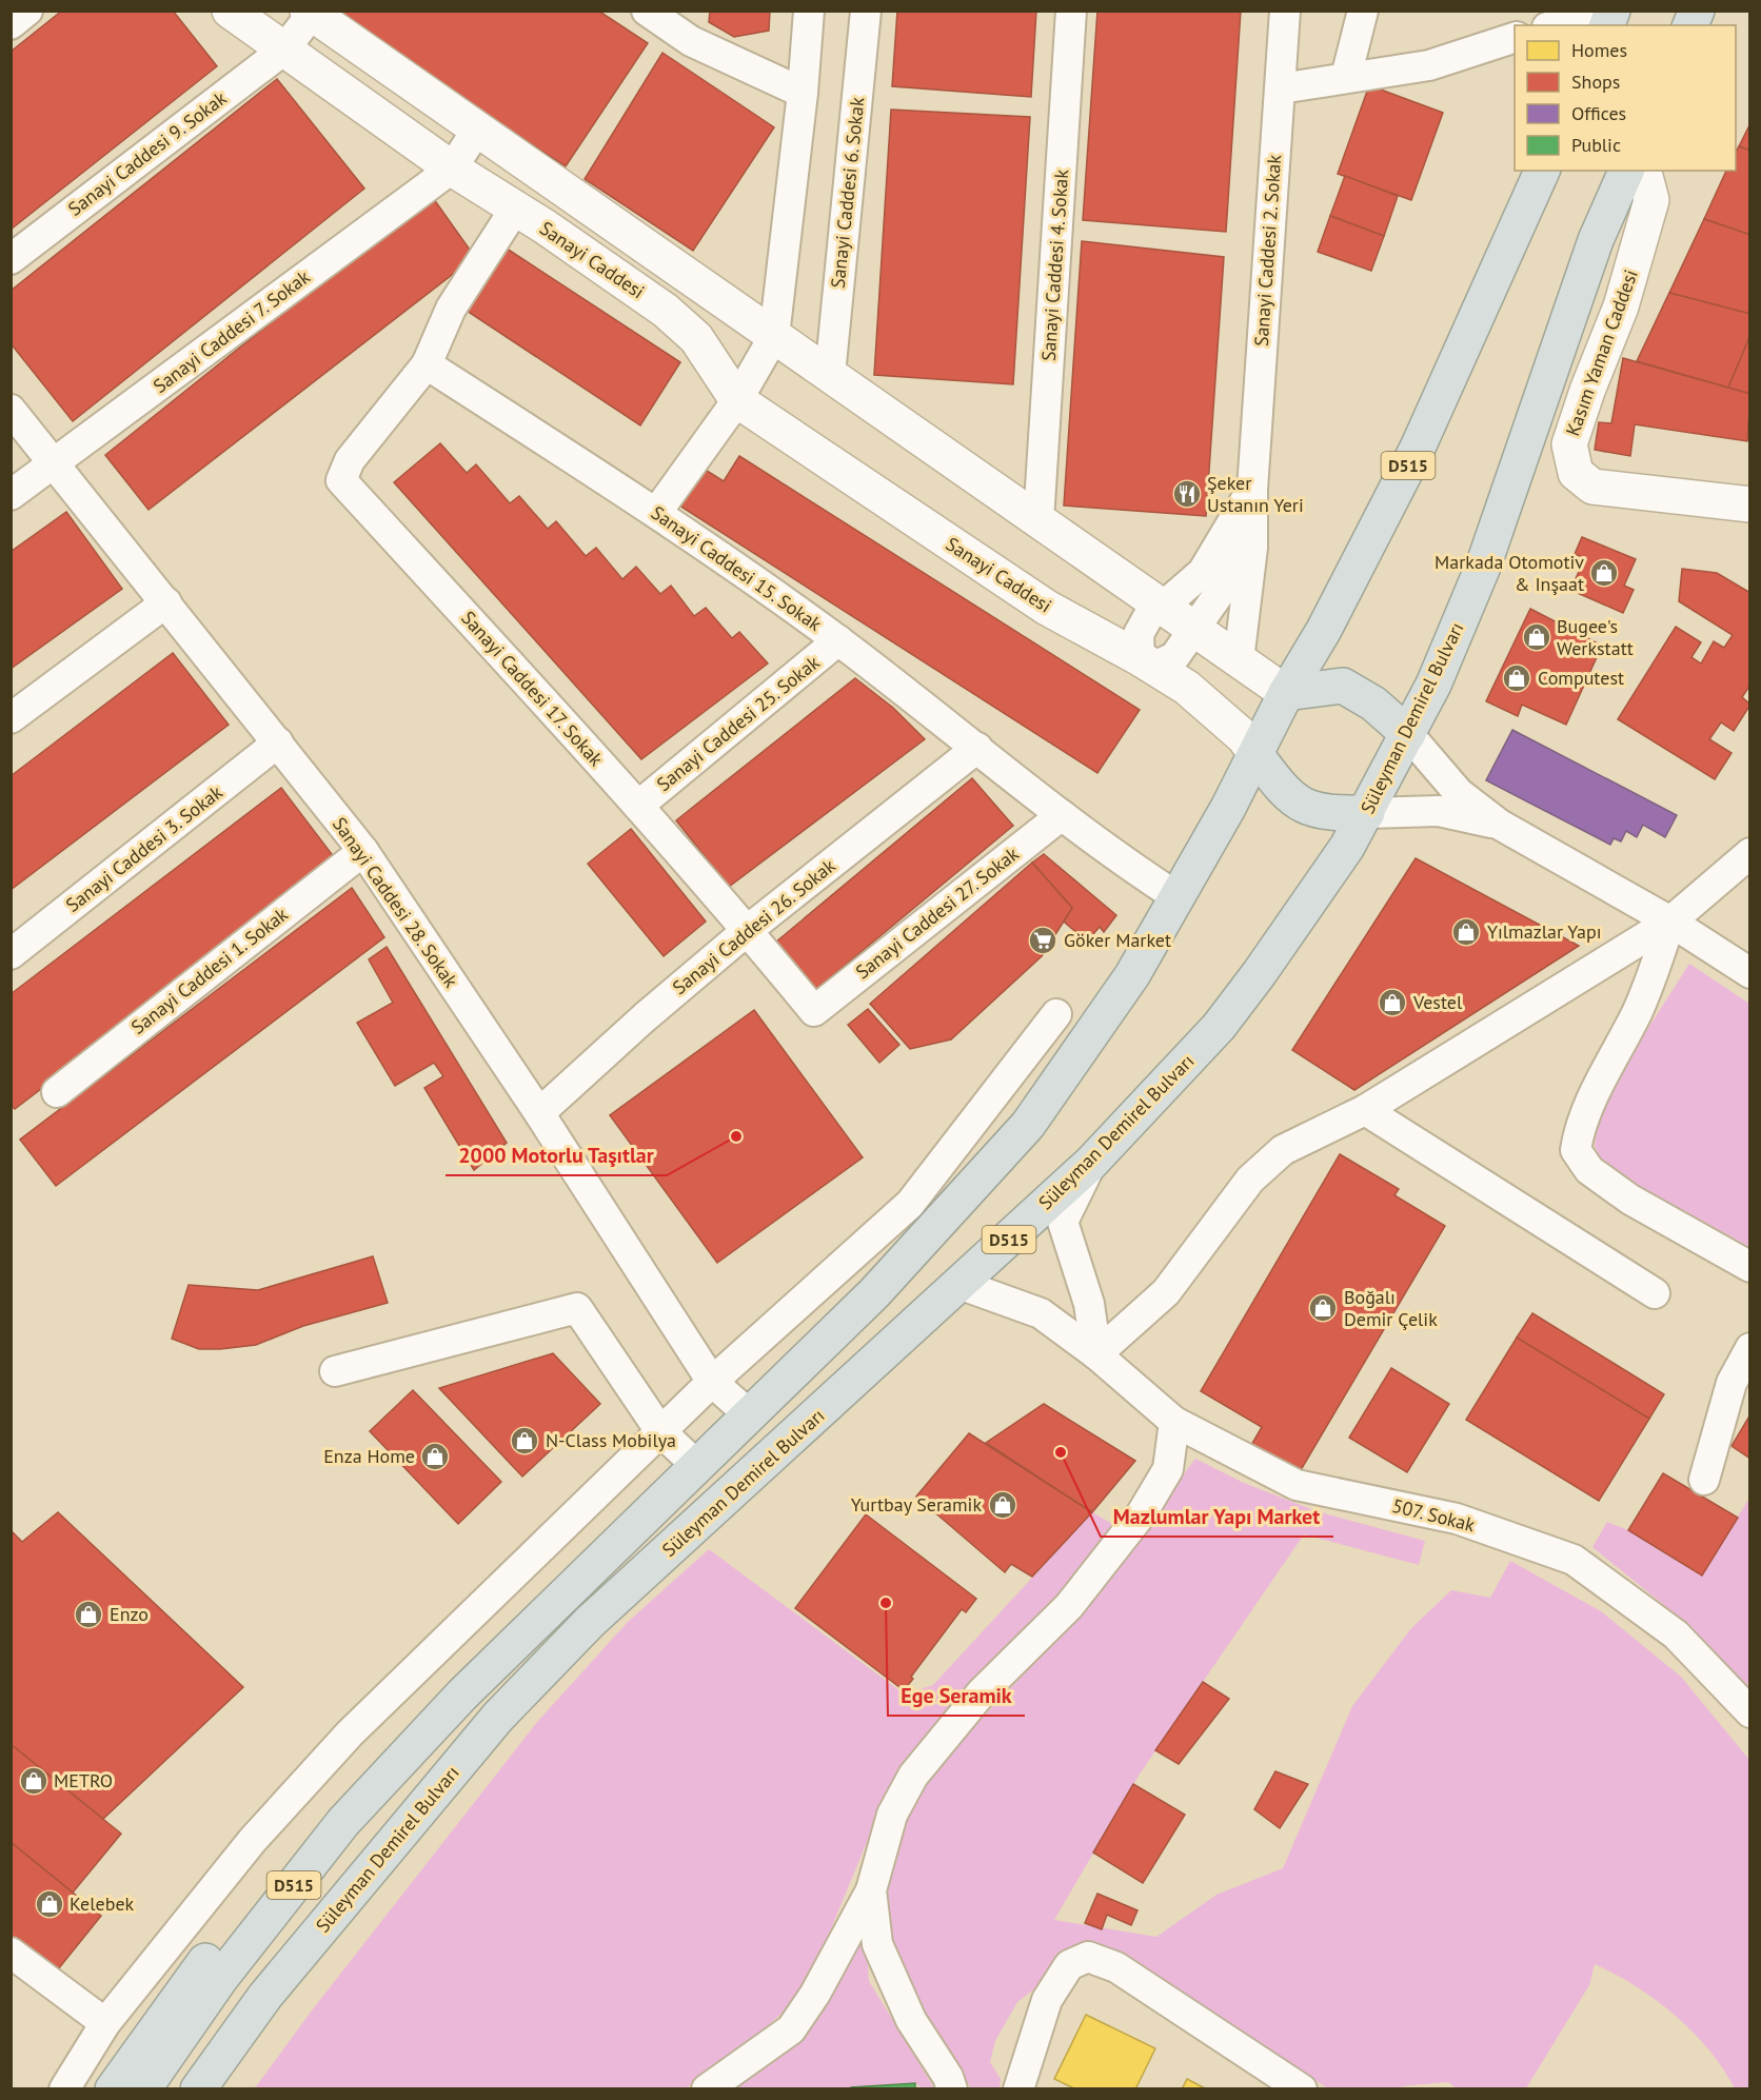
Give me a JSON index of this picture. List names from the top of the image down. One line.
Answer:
{"streets":{"highway":["D515","Süleyman Demirel Bulvarı"],"street":["Sanayi Caddesi 9. Sokak","Sanayi Caddesi 6. Sokak","Sanayi Caddesi 2. Sokak","Sanayi Caddesi","Sanayi Caddesi 4. Sokak","Sanayi Caddesi 7. Sokak","Kasım Yaman Caddesi","Sanayi Caddesi 15. Sokak","Sanayi Caddesi 17. Sokak","Sanayi Caddesi 25. Sokak","Sanayi Caddesi 3. Sokak","Sanayi Caddesi 28. Sokak","Sanayi Caddesi 27. Sokak","Sanayi Caddesi 26. Sokak","Sanayi Caddesi 1. Sokak","507. Sokak"]},"crossings":[["Sanayi Caddesi 9. Sokak","Sanayi Caddesi"],["Sanayi Caddesi 2. Sokak","Sanayi Caddesi"],["Sanayi Caddesi","Sanayi Caddesi 7. Sokak"],["Sanayi Caddesi","D515"],["Sanayi Caddesi","Süleyman Demirel Bulvarı"],["Sanayi Caddesi 7. Sokak","Sanayi Caddesi 28. Sokak"],["D515","Sanayi Caddesi 15. Sokak"],["D515","Süleyman Demirel Bulvarı"],["D515","Sanayi Caddesi 28. Sokak"],["Sanayi Caddesi 15. Sokak","Sanayi Caddesi 17. Sokak"],["Sanayi Caddesi 15. Sokak","Sanayi Caddesi 25. Sokak"],["Sanayi Caddesi 15. Sokak","Sanayi Caddesi 27. Sokak"],["Sanayi Caddesi 15. Sokak","Sanayi Caddesi 26. Sokak"],["Sanayi Caddesi 17. Sokak","Sanayi Caddesi 25. Sokak"],["Sanayi Caddesi 17. Sokak","Sanayi Caddesi 27. Sokak"],["Sanayi Caddesi 17. Sokak","Sanayi Caddesi 26. Sokak"],["Süleyman Demirel Bulvarı","507. Sokak"],["Sanayi Caddesi 3. Sokak","Sanayi Caddesi 28. Sokak"],["Sanayi Caddesi 28. Sokak","Sanayi Caddesi 26. Sokak"],["Sanayi Caddesi 28. Sokak","Sanayi Caddesi 1. Sokak"]],"places":{"restaurant":["Şeker Ustanın Yeri"],"shop":["Markada Otomotiv & Inşaat","Bugee's Werkstatt","Computest","Yılmazlar Yapı","Vestel","Boğalı Demir Çelik","N-Class Mobilya","Enza Home","Yurtbay Seramik","Enzo","METRO","Kelebek"],"supermarket":["Göker Market"],"other":["2000 Motorlu Taşıtlar","Mazlumlar Yapı Market","Ege Seramik"]},"legend":["Homes","Shops","Offices","Public"]}
